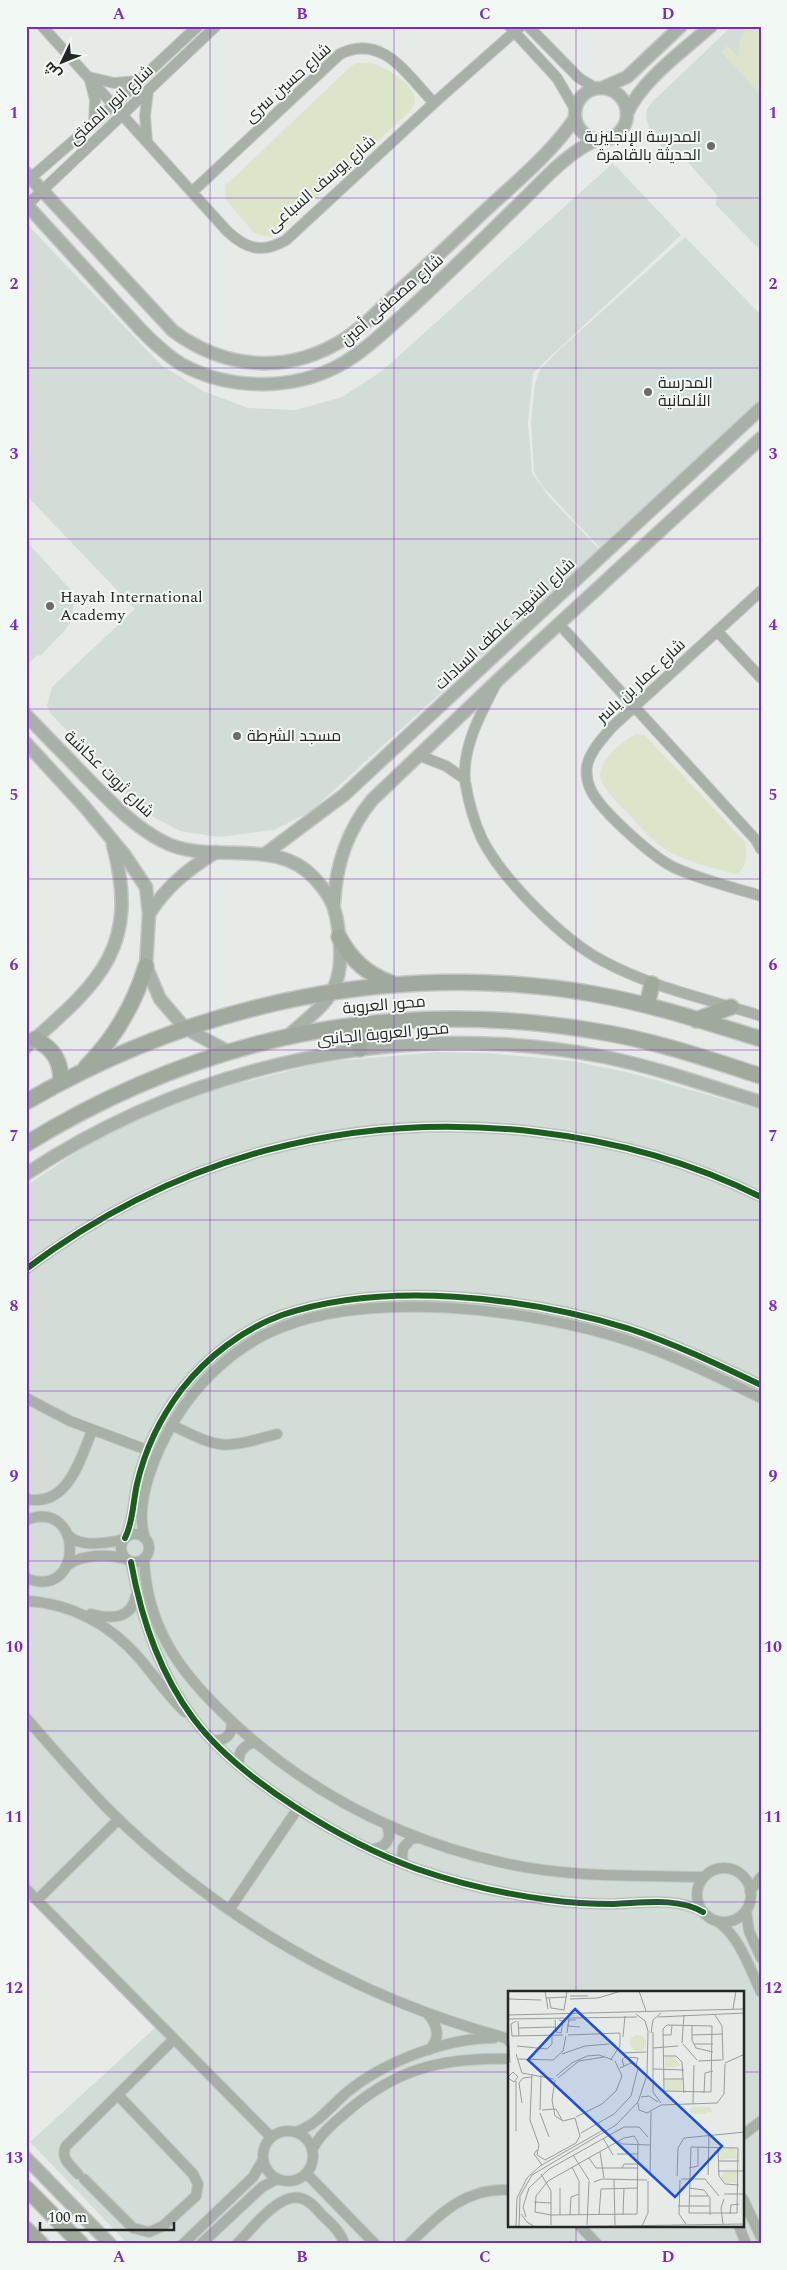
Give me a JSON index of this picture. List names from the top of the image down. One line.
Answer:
{"streets":{"main road":["محور العروبة"],"street":["شارع حسين سرى","شارع انور المفتى","شارع يوسف السباعى","شارع مصطفى أمين","شارع الشهيد عاطف السادات","شارع عمار بن ياسر","شارع ثروت عكاشة","محور العروبة الجانبى"]},"crossings":[["شارع حسين سرى","شارع يوسف السباعى"],["شارع انور المفتى","شارع يوسف السباعى"],["شارع انور المفتى","شارع مصطفى أمين"],["شارع الشهيد عاطف السادات","شارع ثروت عكاشة"],["شارع ثروت عكاشة","محور العروبة"]],"places":["المدرسة الإنجليزية الحديثة بالقاهرة","المدرسة الألمانية","Hayah International Academy","مسجد الشرطة"],"scale_bar":"100 m","north":"bottom left","grid":{"columns":["A","B","C","D"],"rows":["1","2","3","4","5","6","7","8","9","10","11","12","13"]}}
